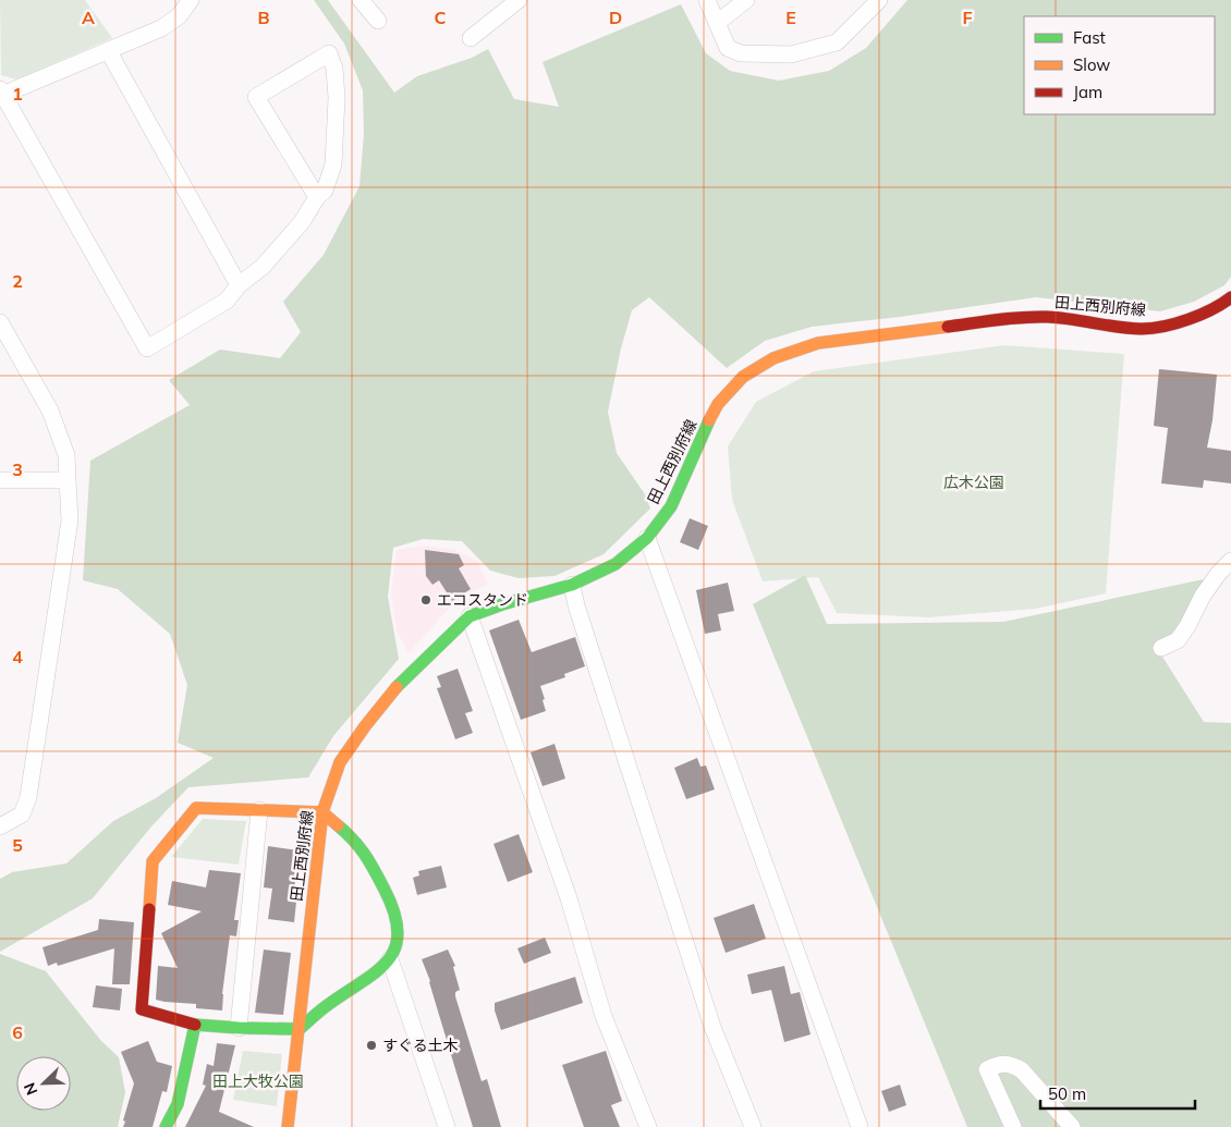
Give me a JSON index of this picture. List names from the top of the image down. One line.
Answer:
{"streets":{"street":["田上西別府線"]},"parks":["広木公園","田上大牧公園"],"places":["エコスタンド","すぐる土木"],"legend":["Fast","Slow","Jam"],"scale_bar":"50 m","north":"bottom left","grid":{"columns":["A","B","C","D","E","F"],"rows":["1","2","3","4","5","6"]}}
